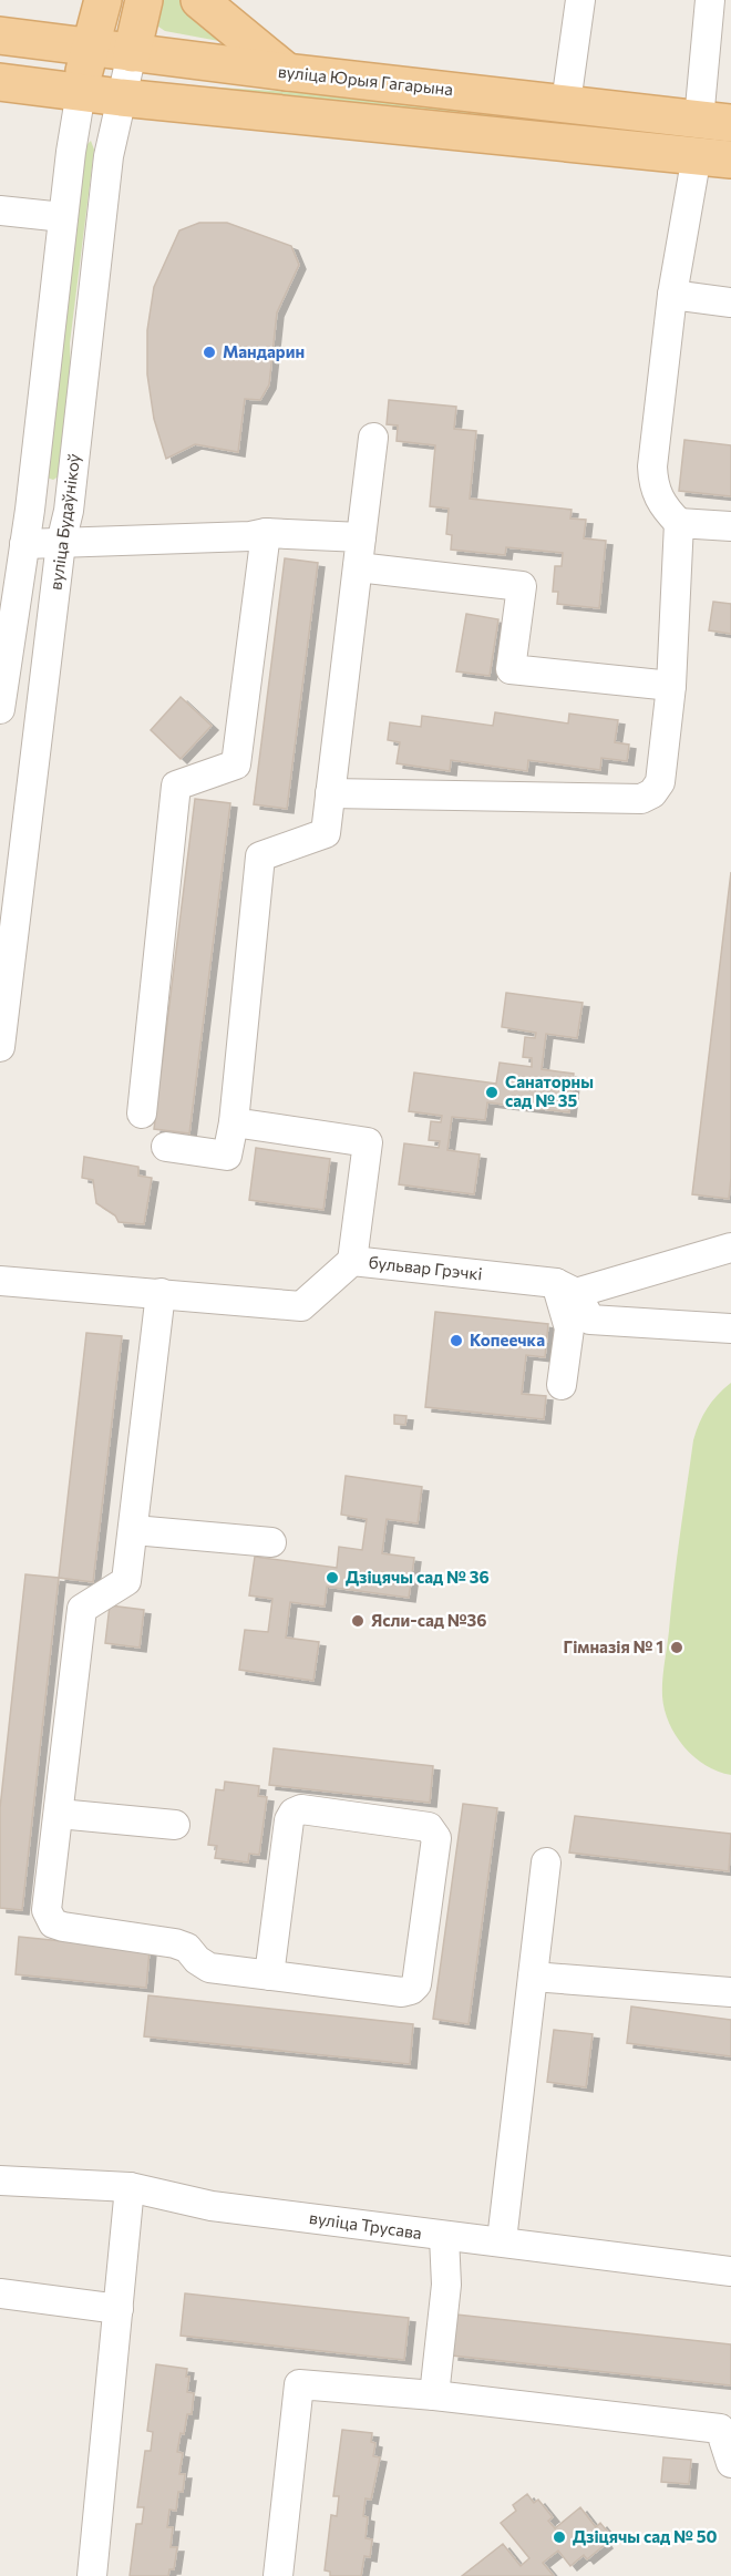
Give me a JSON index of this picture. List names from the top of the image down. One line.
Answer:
{"streets":{"main road":["вуліца Юрыя Гагарына","вуліца Будаўнікоў"],"street":["бульвар Грэчкі","вуліца Трусава"]},"crossings":[["вуліца Юрыя Гагарына","вуліца Будаўнікоў"]],"places":["Мандарин","Санаторны сад № 35","Копеечка","Дзіцячы сад № 36","Ясли-сад №36","Гімназія № 1","Дзіцячы сад № 50"]}
